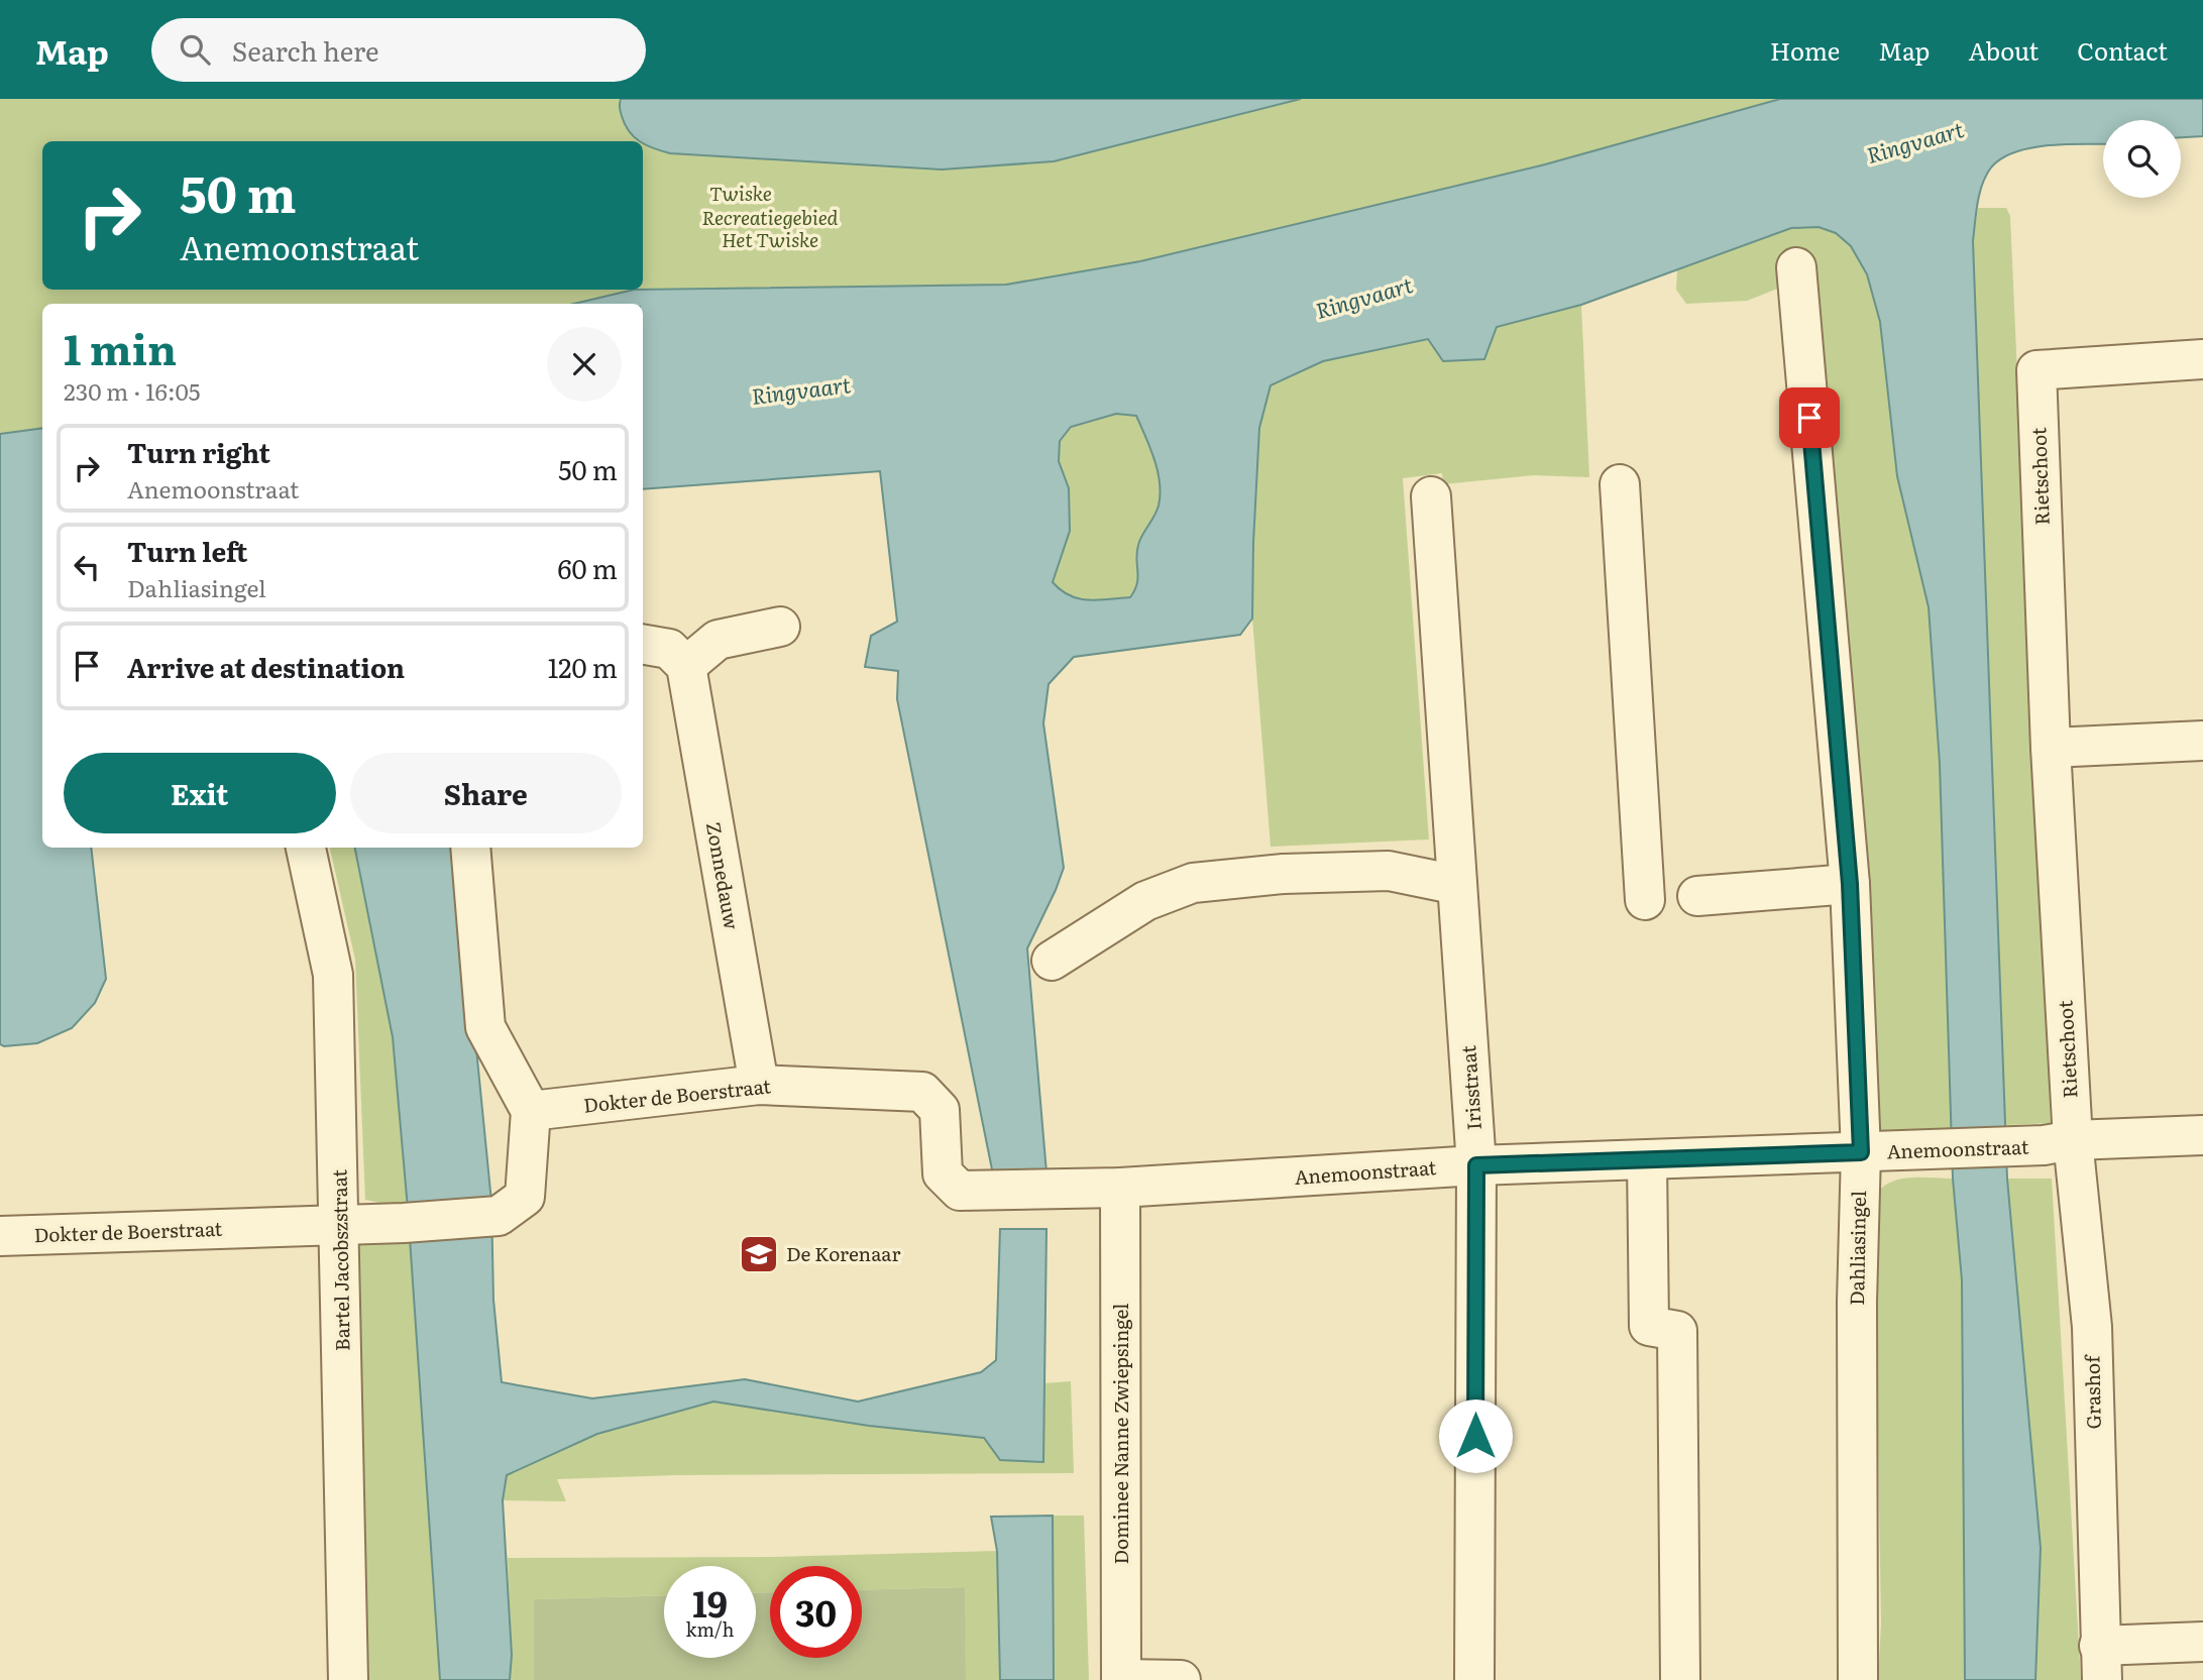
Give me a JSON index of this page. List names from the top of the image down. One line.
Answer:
{"streets":{"street":["Rietschoot","Zonnedauw","Irisstraat","Dokter de Boerstraat","Anemoonstraat","Dahliasingel","Bartel Jacobszstraat","Grashof","Dominee Nanne Zwiepsingel"]},"crossings":[["Rietschoot","Anemoonstraat"],["Rietschoot","Grashof"],["Zonnedauw","Dokter de Boerstraat"],["Irisstraat","Anemoonstraat"],["Dokter de Boerstraat","Anemoonstraat"],["Dokter de Boerstraat","Bartel Jacobszstraat"],["Dokter de Boerstraat","Dominee Nanne Zwiepsingel"],["Anemoonstraat","Dahliasingel"],["Anemoonstraat","Grashof"],["Anemoonstraat","Dominee Nanne Zwiepsingel"]],"water":["Ringvaart"],"parks":["Twiske","Recreatiegebied Het Twiske"],"places":{"school or university":["De Korenaar"]},"page":{"header":"Map","search":"Search here","nav":["Home","Map","About","Contact"],"turn":["50 m","Anemoonstraat"],"heading":["1 min","230 m · 16:05"],"list":[{"name":"Turn right","note":"Anemoonstraat","value":"50 m"},{"name":"Turn left","note":"Dahliasingel","value":"60 m"},{"name":"Arrive at destination","value":"120 m"}],"buttons":["Exit","Share"],"speed":"19 km/h","limit":"30"}}
